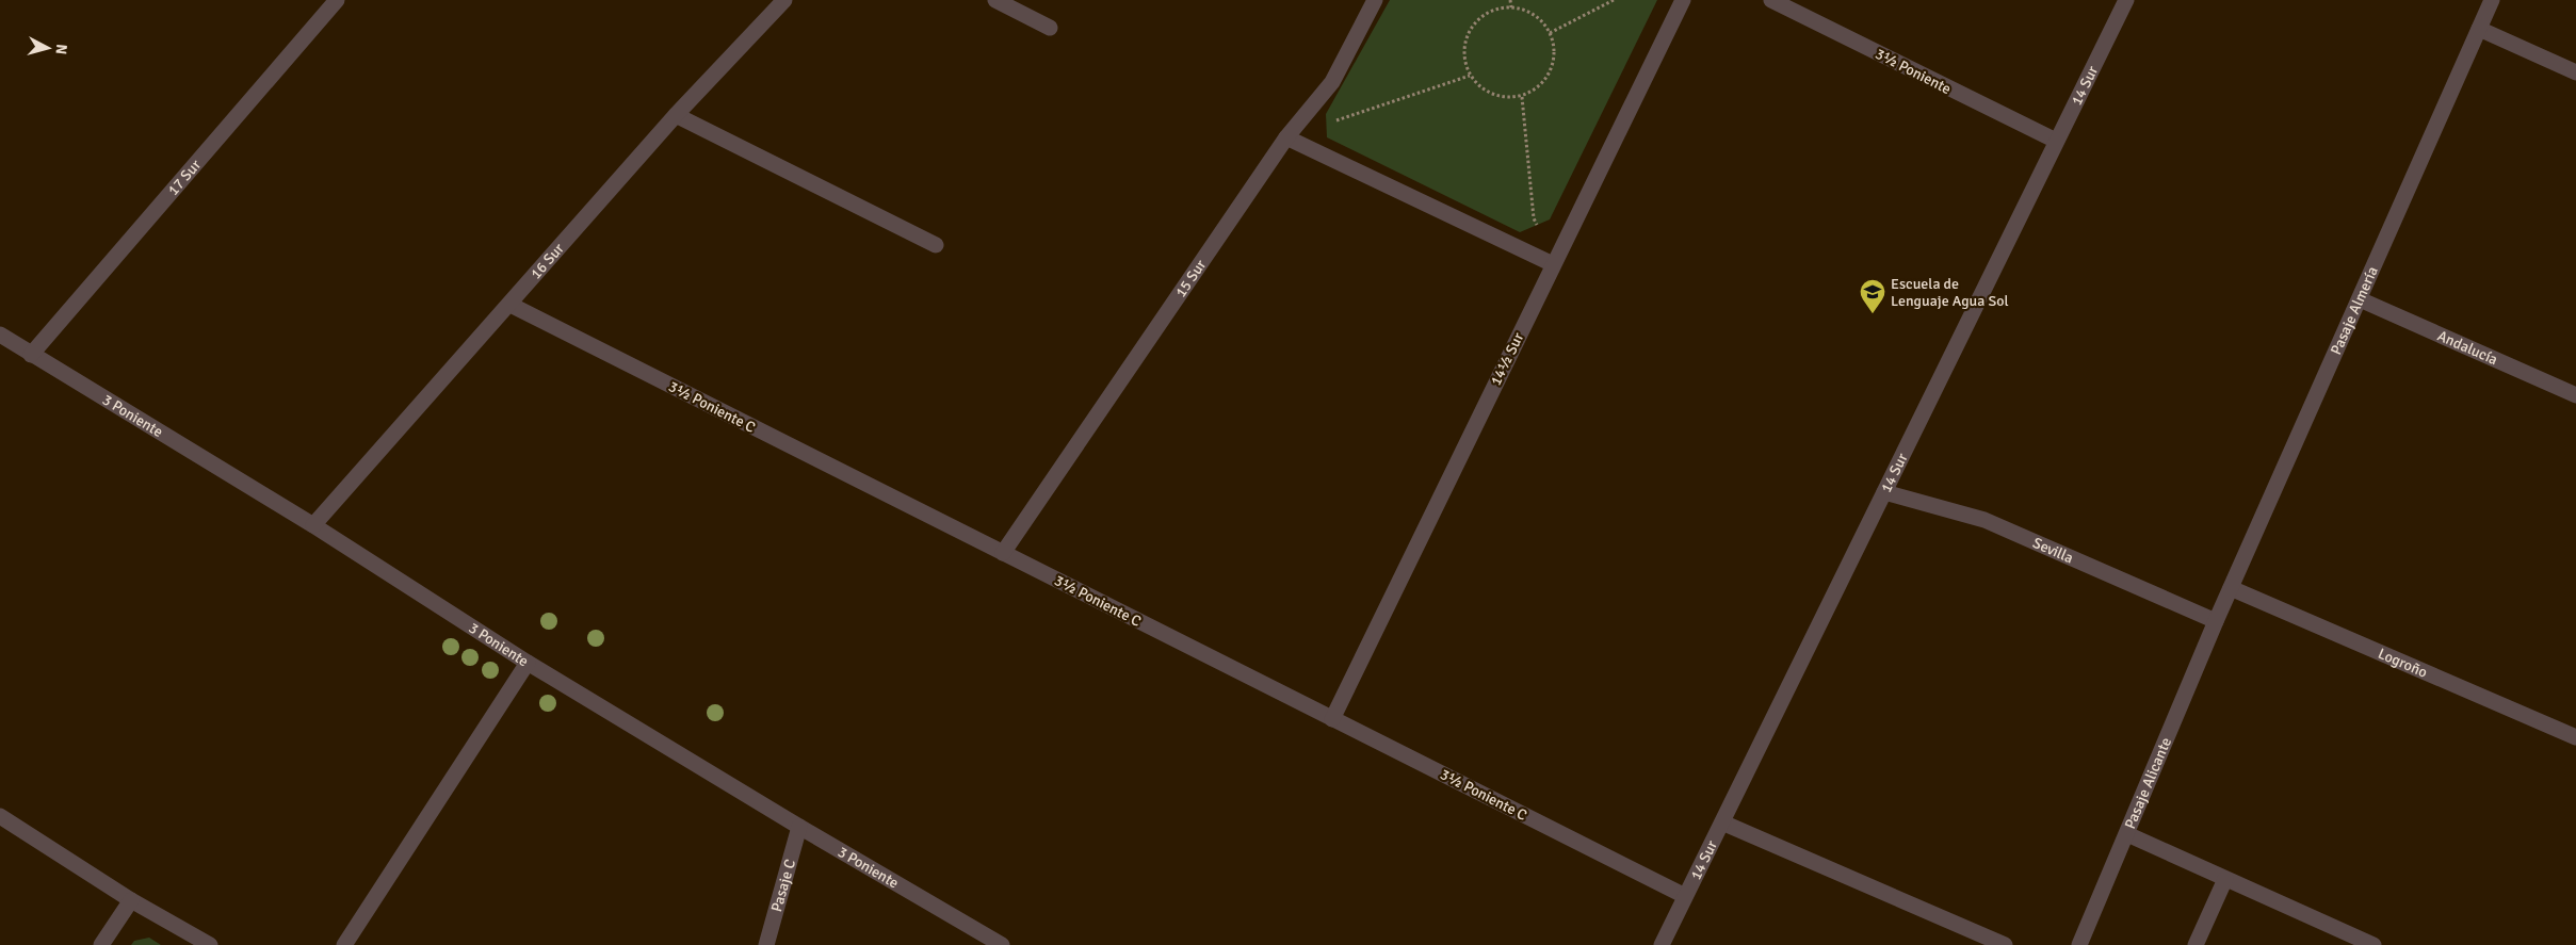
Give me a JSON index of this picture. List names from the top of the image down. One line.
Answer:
{"streets":{"street":["3½ Poniente","14 Sur","17 Sur","16 Sur","15 Sur","Pasaje Almería","Andalucía","14½ Sur","3½ Poniente C","3 Poniente","Sevilla","Logroño","Pasaje Alicante","Pasaje C"]},"crossings":[["3½ Poniente","14 Sur"],["14 Sur","3½ Poniente C"],["14 Sur","Sevilla"],["17 Sur","3 Poniente"],["16 Sur","3½ Poniente C"],["16 Sur","3 Poniente"],["15 Sur","3½ Poniente C"],["Pasaje Almería","Andalucía"],["Pasaje Almería","Sevilla"],["Pasaje Almería","Logroño"],["Pasaje Almería","Pasaje Alicante"],["14½ Sur","3½ Poniente C"],["3 Poniente","Pasaje C"],["Sevilla","Pasaje Alicante"]],"places":{"school or university":["Escuela de Lenguaje Agua Sol"]},"north":"right"}
